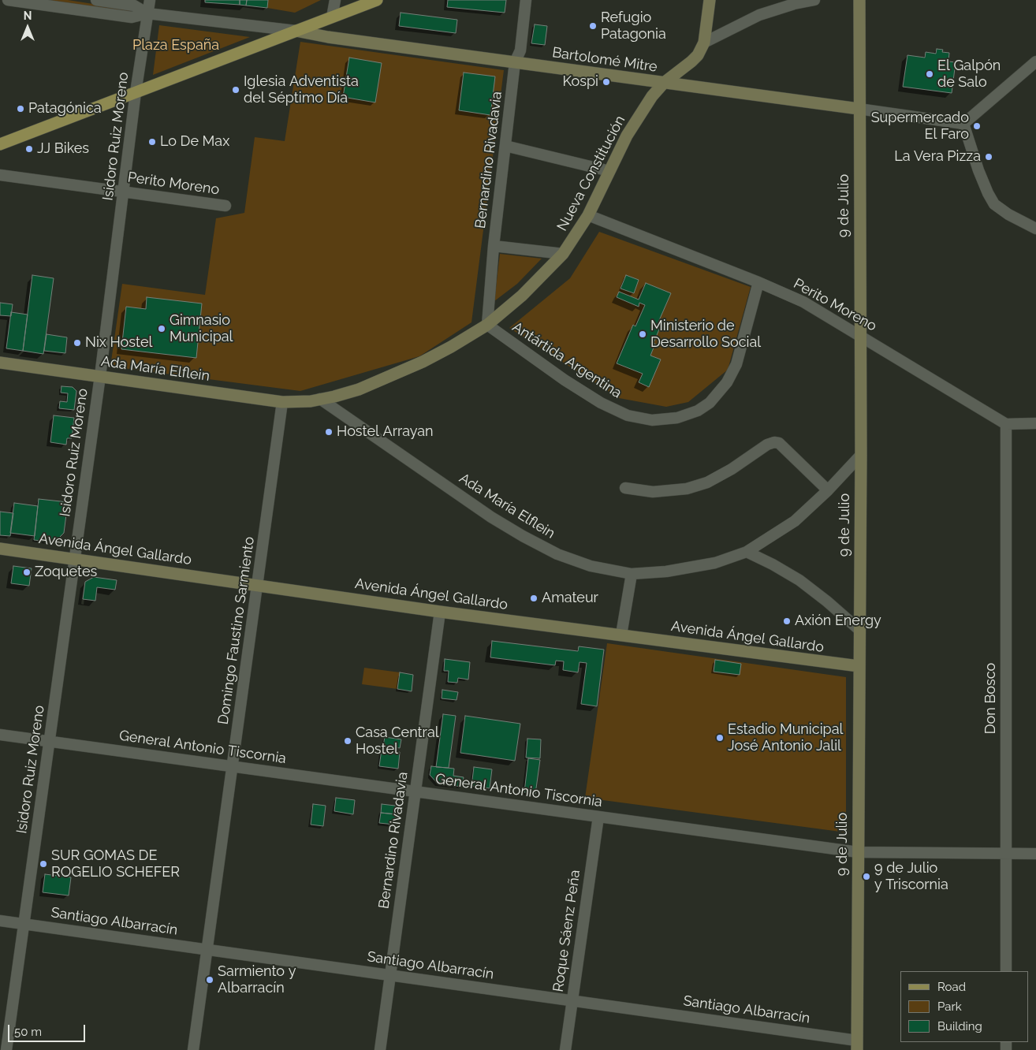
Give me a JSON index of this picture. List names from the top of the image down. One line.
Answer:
{"streets":{"street":["Bartolomé Mitre","Isidoro Ruiz Moreno","Bernardino Rivadavia","Nueva Constitución","Perito Moreno","9 de Julio","Antártida Argentina","Ada María Elflein","Avenida Ángel Gallardo","Domingo Faustino Sarmiento","Don Bosco","General Antonio Tiscornia","Santiago Albarracín","Roque Sáenz Peña"]},"crossings":[["Bartolomé Mitre","Isidoro Ruiz Moreno"],["Bartolomé Mitre","Bernardino Rivadavia"],["Bartolomé Mitre","Nueva Constitución"],["Bartolomé Mitre","9 de Julio"],["Isidoro Ruiz Moreno","Perito Moreno"],["Isidoro Ruiz Moreno","Ada María Elflein"],["Isidoro Ruiz Moreno","Avenida Ángel Gallardo"],["Isidoro Ruiz Moreno","General Antonio Tiscornia"],["Isidoro Ruiz Moreno","Santiago Albarracín"],["Bernardino Rivadavia","Nueva Constitución"],["Bernardino Rivadavia","Antártida Argentina"],["Bernardino Rivadavia","Avenida Ángel Gallardo"],["Bernardino Rivadavia","General Antonio Tiscornia"],["Bernardino Rivadavia","Santiago Albarracín"],["Nueva Constitución","Perito Moreno"],["Nueva Constitución","Antártida Argentina"],["Nueva Constitución","Ada María Elflein"],["Nueva Constitución","Domingo Faustino Sarmiento"],["Perito Moreno","9 de Julio"],["Perito Moreno","Antártida Argentina"],["Perito Moreno","Don Bosco"],["9 de Julio","Ada María Elflein"],["9 de Julio","Avenida Ángel Gallardo"],["9 de Julio","General Antonio Tiscornia"],["9 de Julio","Santiago Albarracín"],["Ada María Elflein","Domingo Faustino Sarmiento"],["Avenida Ángel Gallardo","Domingo Faustino Sarmiento"],["Domingo Faustino Sarmiento","General Antonio Tiscornia"],["Domingo Faustino Sarmiento","Santiago Albarracín"],["Don Bosco","General Antonio Tiscornia"],["General Antonio Tiscornia","Roque Sáenz Peña"],["Santiago Albarracín","Roque Sáenz Peña"]],"parks":["Plaza España"],"places":["Refugio Patagonia","El Galpón de Salo","Kospi","Iglesia Adventista del Séptimo Día","Patagónica","Supermercado El Faro","Lo De Max","JJ Bikes","La Vera Pizza","Gimnasio Municipal","Ministerio de Desarrollo Social","Nix Hostel","Hostel Arrayan","Zoquetes","Amateur","Axión Energy","Estadio Municipal José Antonio Jalil","Casa Central Hostel","SUR GOMAS DE ROGELIO SCHEFER","9 de Julio y Triscornia","Sarmiento y Albarracín"],"legend":["Road","Park","Building"],"scale_bar":"50 m","north":"top"}
